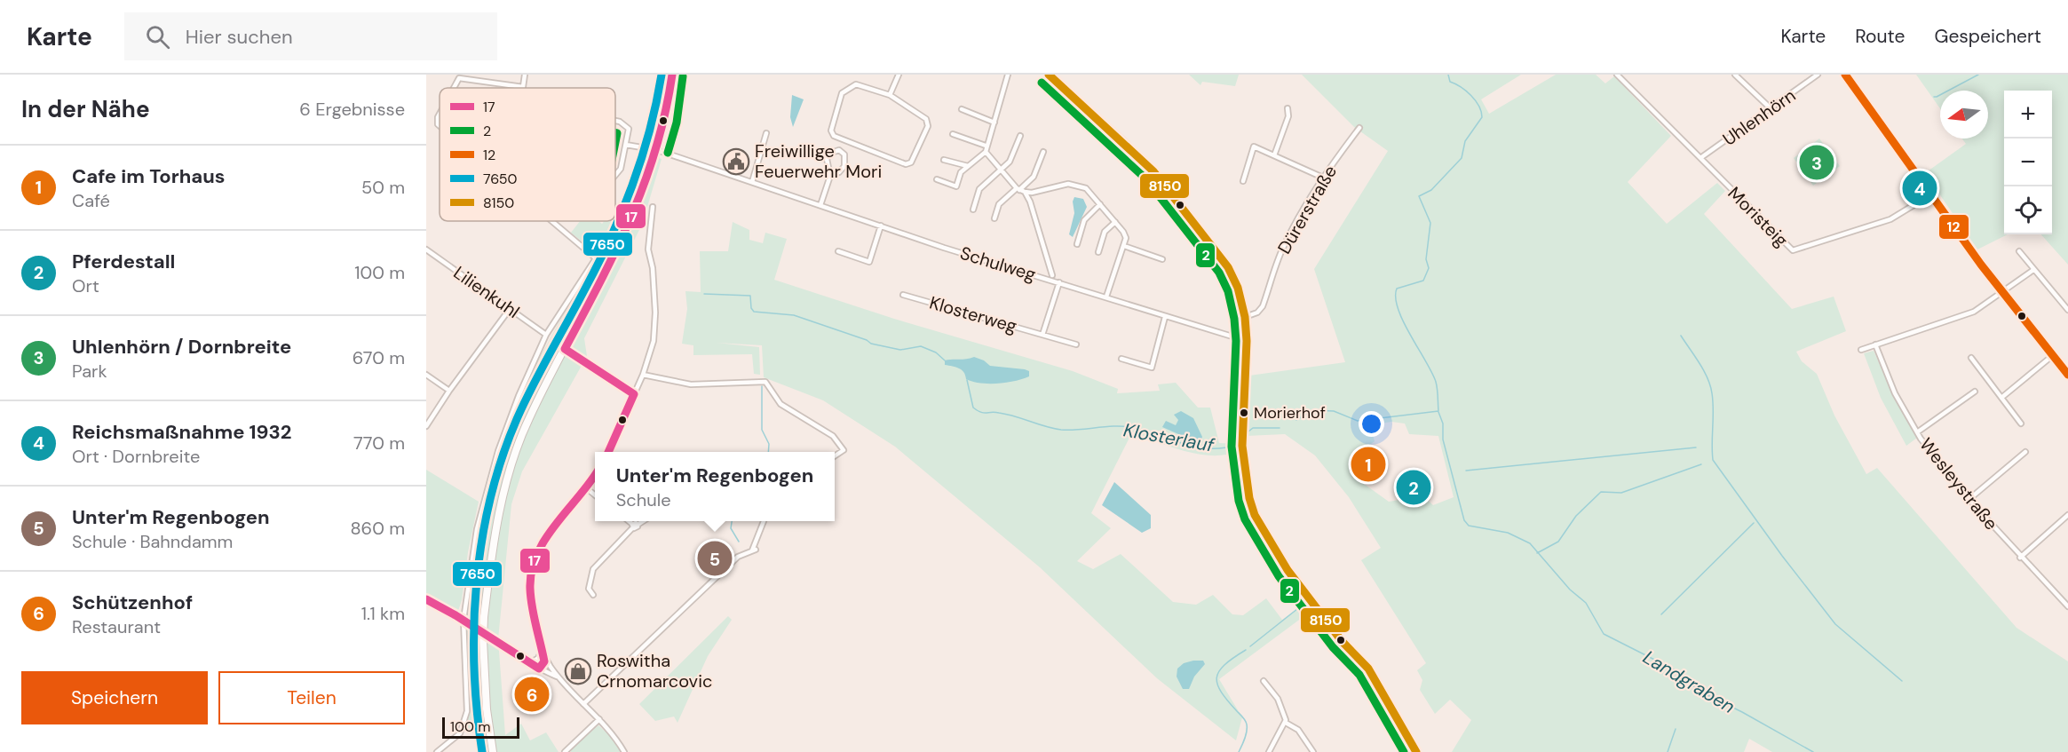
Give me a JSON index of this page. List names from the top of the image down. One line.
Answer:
{"streets":{"street":["Uhlenhörn","Dürerstraße","Moristeig","Schulweg","Lilienkuhl","Klosterweg","Wesleystraße"]},"crossings":[["Uhlenhörn","Moristeig"]],"water":["Klosterlauf","Landgraben"],"places":{"public building":["Freiwillige Feuerwehr Mori"],"other":["Morierhof"],"shop":["Roswitha Crnomarcovic"]},"lines":["transit line 17","transit line 12","transit line 7650","transit line 8150","transit line 2"],"legend":["17","2","12","7650","8150"],"scale_bar":"100 m","north":"left","page":{"header":"Karte","search":"Hier suchen","nav":["Karte","Route","Gespeichert"],"heading":["In der Nähe","6 Ergebnisse"],"map_buttons":["+","−"],"pins":["3","4","1","2","5","6"],"list":[{"mark":"1","name":"Cafe im Torhaus","note":"Café","value":"50 m"},{"mark":"2","name":"Pferdestall","note":"Ort","value":"100 m"},{"mark":"3","name":"Uhlenhörn / Dornbreite","note":"Park","value":"670 m"},{"mark":"4","name":"Reichsmaßnahme 1932","note":"Ort · Dornbreite","value":"770 m"},{"mark":"5","name":"Unter'm Regenbogen","note":"Schule · Bahndamm","value":"860 m"},{"mark":"6","name":"Schützenhof","note":"Restaurant","value":"1.1 km"}],"popup":["Unter'm Regenbogen","Schule"],"buttons":["Speichern","Teilen"],"scale":"100 m"}}
